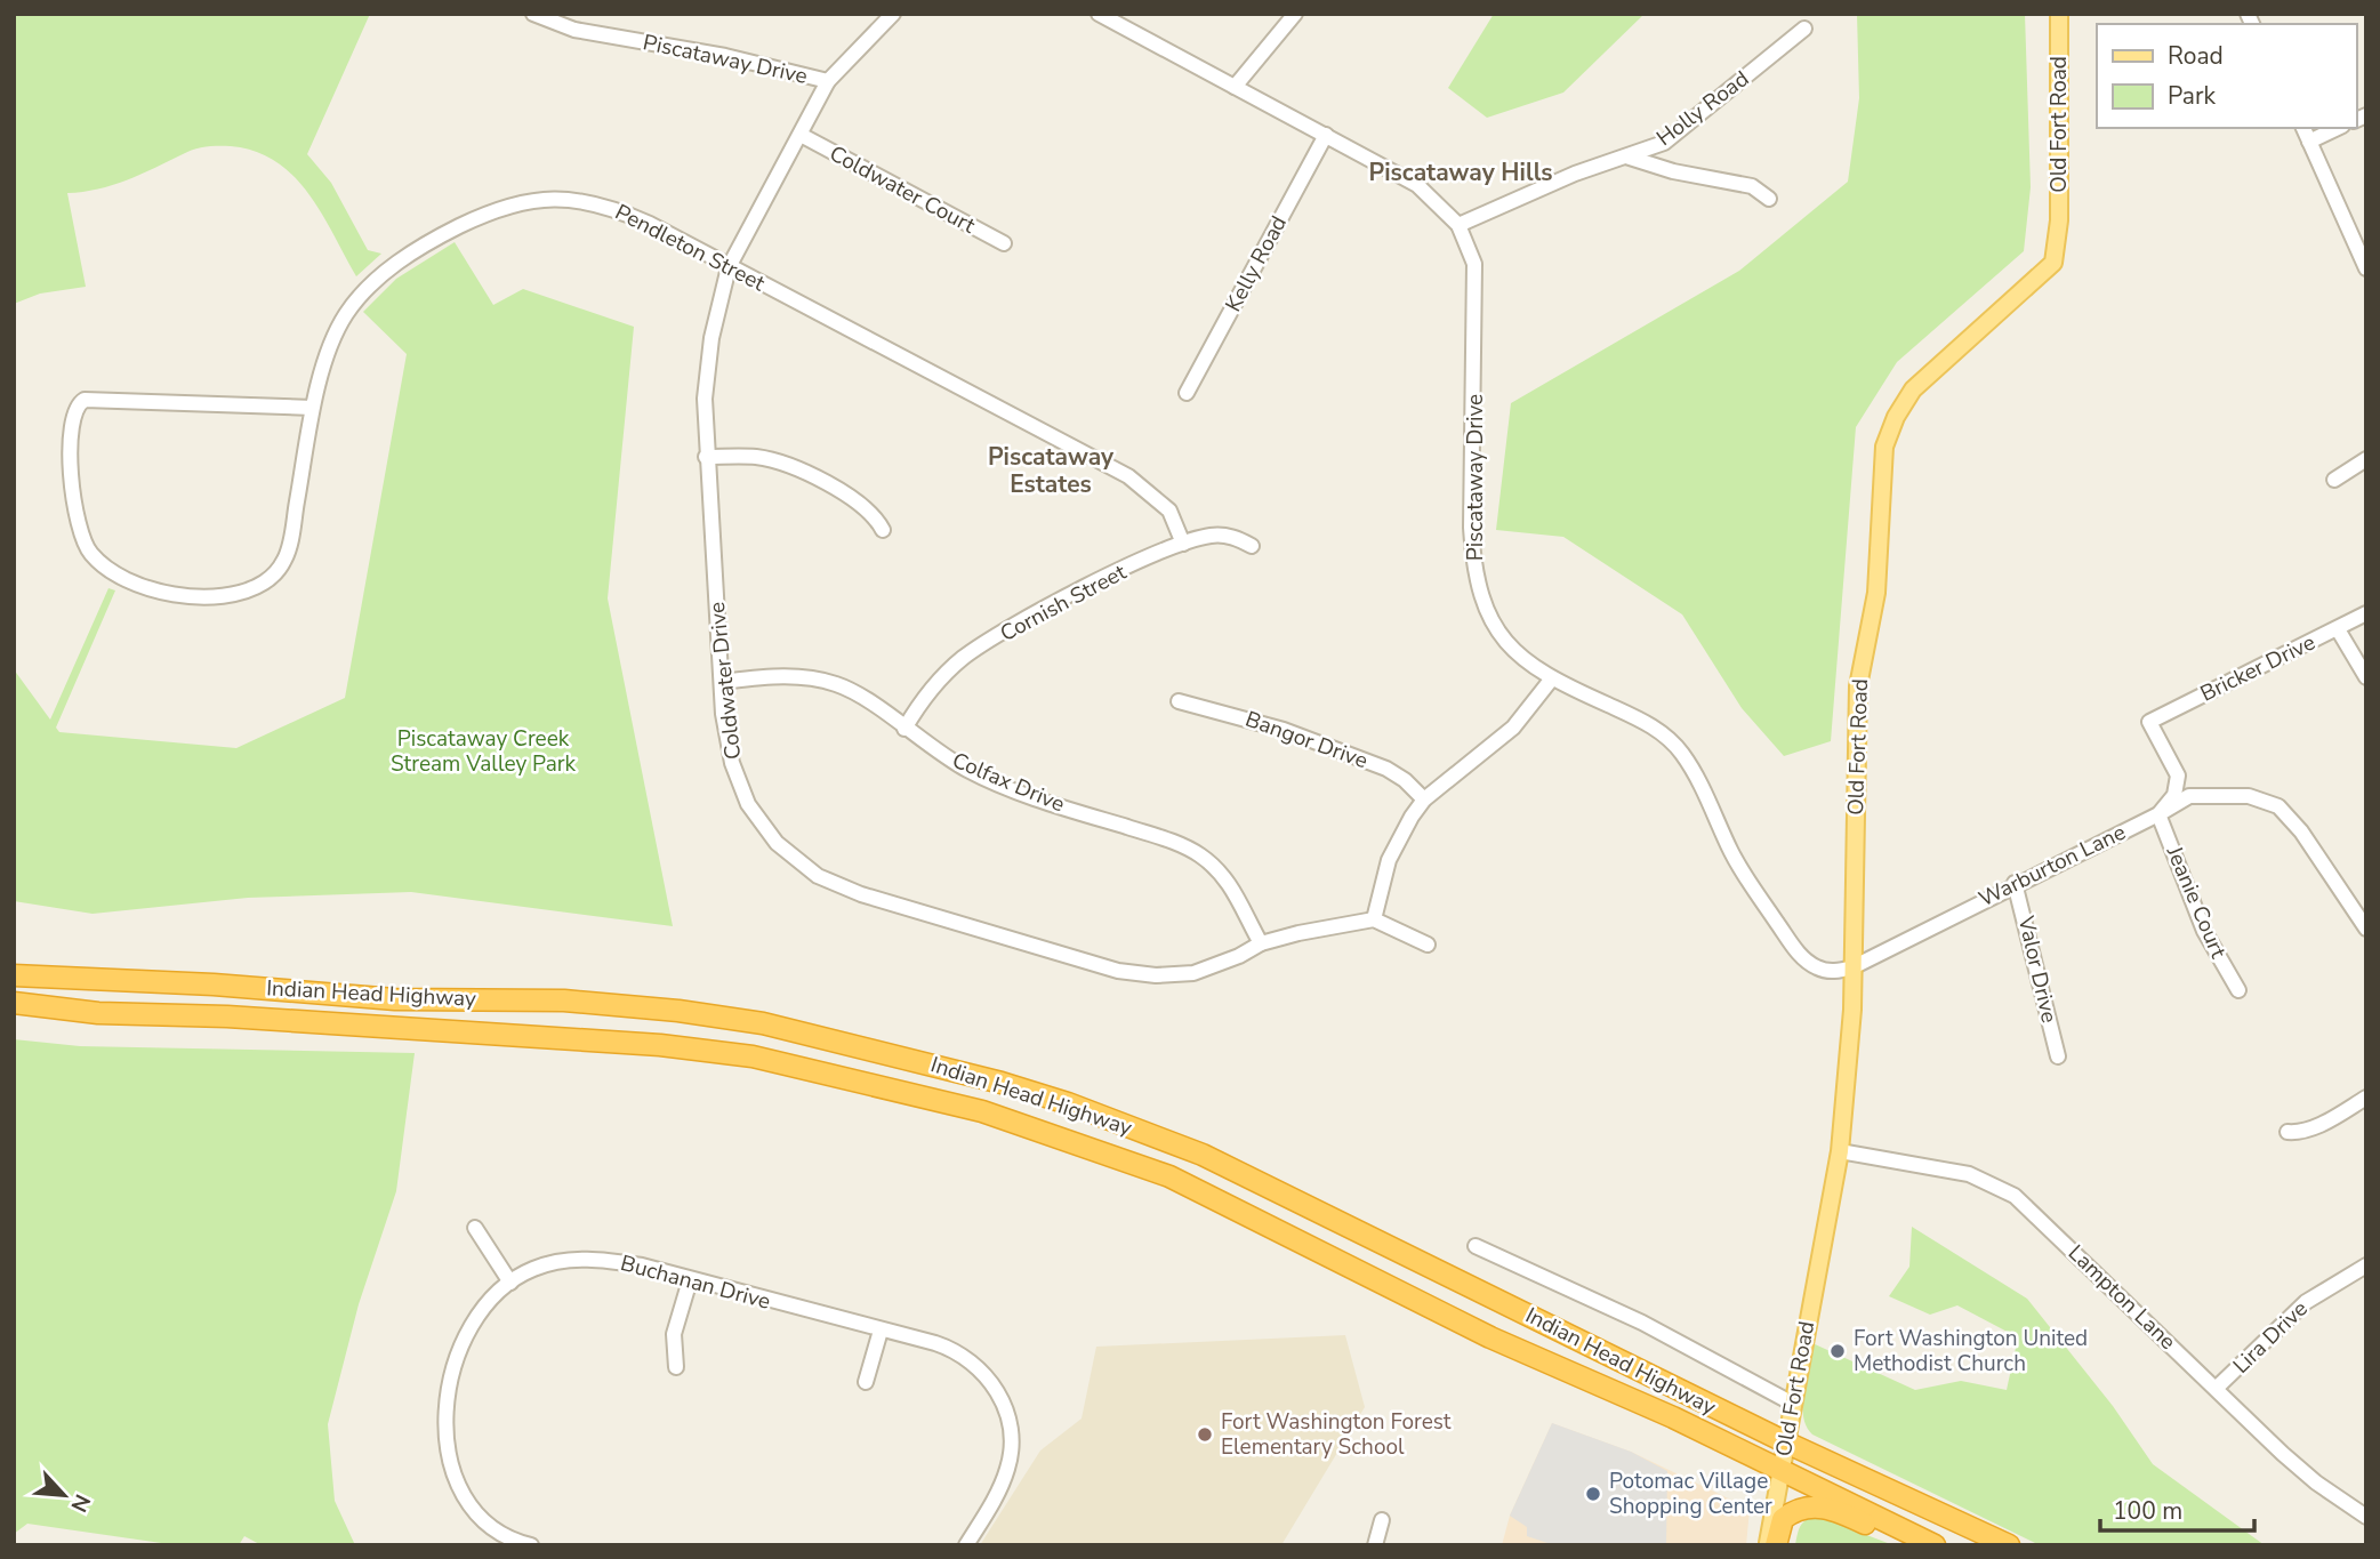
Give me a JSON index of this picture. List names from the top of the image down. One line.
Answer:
{"streets":{"highway":["Indian Head Highway"],"main road":["Old Fort Road"],"street":["Piscataway Drive","Holly Road","Coldwater Court","Pendleton Street","Kelly Road","Cornish Street","Bricker Drive","Coldwater Drive","Bangor Drive","Colfax Drive","Warburton Lane","Jeanie Court","Valor Drive","Buchanan Drive","Lampton Lane","Lira Drive"]},"crossings":[["Piscataway Drive","Holly Road"],["Piscataway Drive","Old Fort Road"],["Piscataway Drive","Kelly Road"],["Piscataway Drive","Coldwater Drive"],["Piscataway Drive","Warburton Lane"],["Old Fort Road","Warburton Lane"],["Old Fort Road","Indian Head Highway"],["Old Fort Road","Lampton Lane"],["Coldwater Court","Coldwater Drive"],["Pendleton Street","Cornish Street"],["Pendleton Street","Coldwater Drive"],["Cornish Street","Colfax Drive"],["Bricker Drive","Warburton Lane"],["Bricker Drive","Jeanie Court"],["Coldwater Drive","Colfax Drive"],["Warburton Lane","Jeanie Court"],["Warburton Lane","Valor Drive"],["Lampton Lane","Lira Drive"]],"districts":["Piscataway Hills","Piscataway Estates"],"parks":["Piscataway Creek Stream Valley Park"],"places":["Fort Washington United Methodist Church","Fort Washington Forest Elementary School","Potomac Village Shopping Center"],"legend":["Road","Park"],"scale_bar":"100 m","north":"bottom right"}
